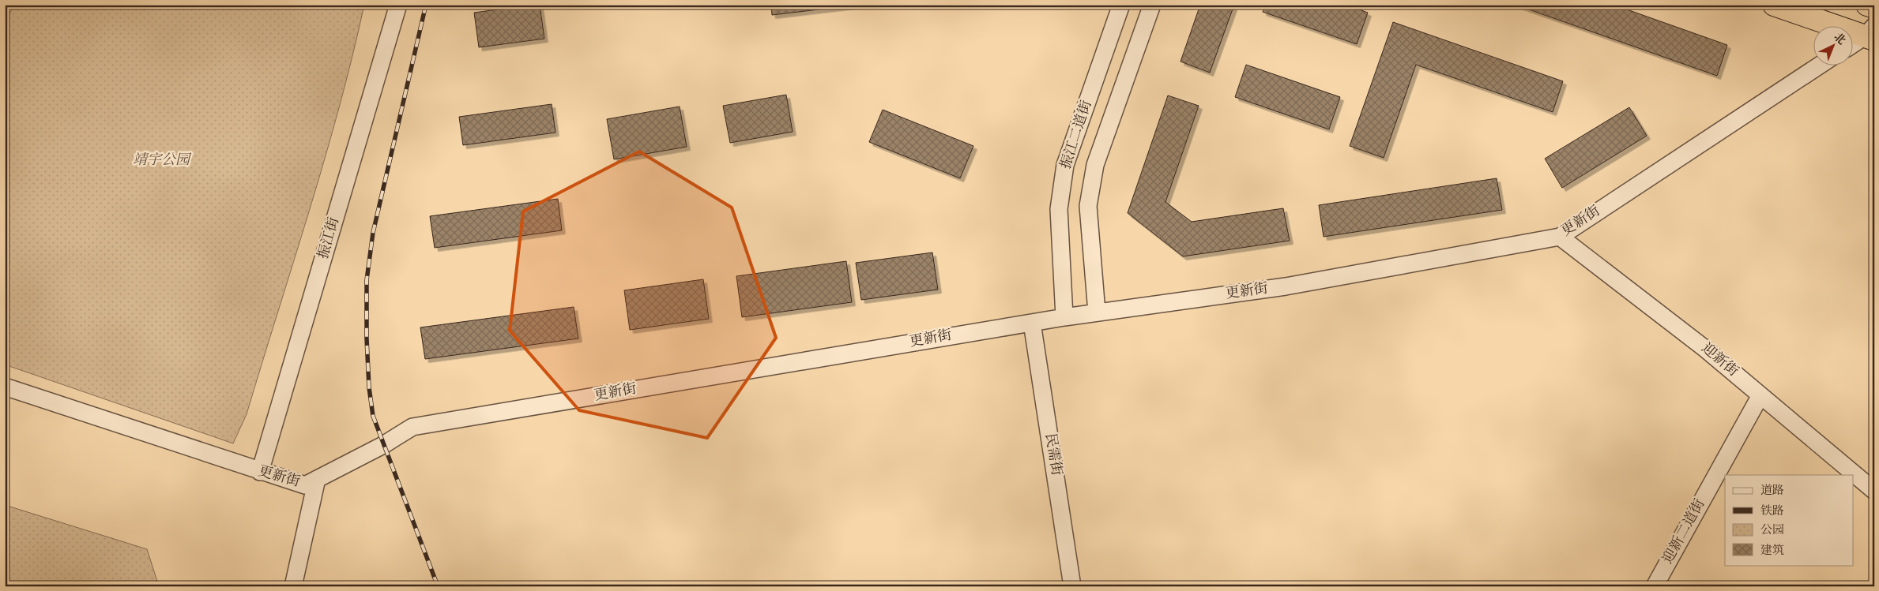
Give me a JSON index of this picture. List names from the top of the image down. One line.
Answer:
{"streets":{"street":["振江二道街","更新街","振江街","迎新街","民需街","迎新二道街"]},"crossings":[["振江二道街","更新街"],["更新街","振江街"],["更新街","迎新街"],["更新街","民需街"],["迎新街","迎新二道街"]],"parks":["靖宇公园"],"legend":["道路","铁路","公园","建筑"],"north":"top right"}
